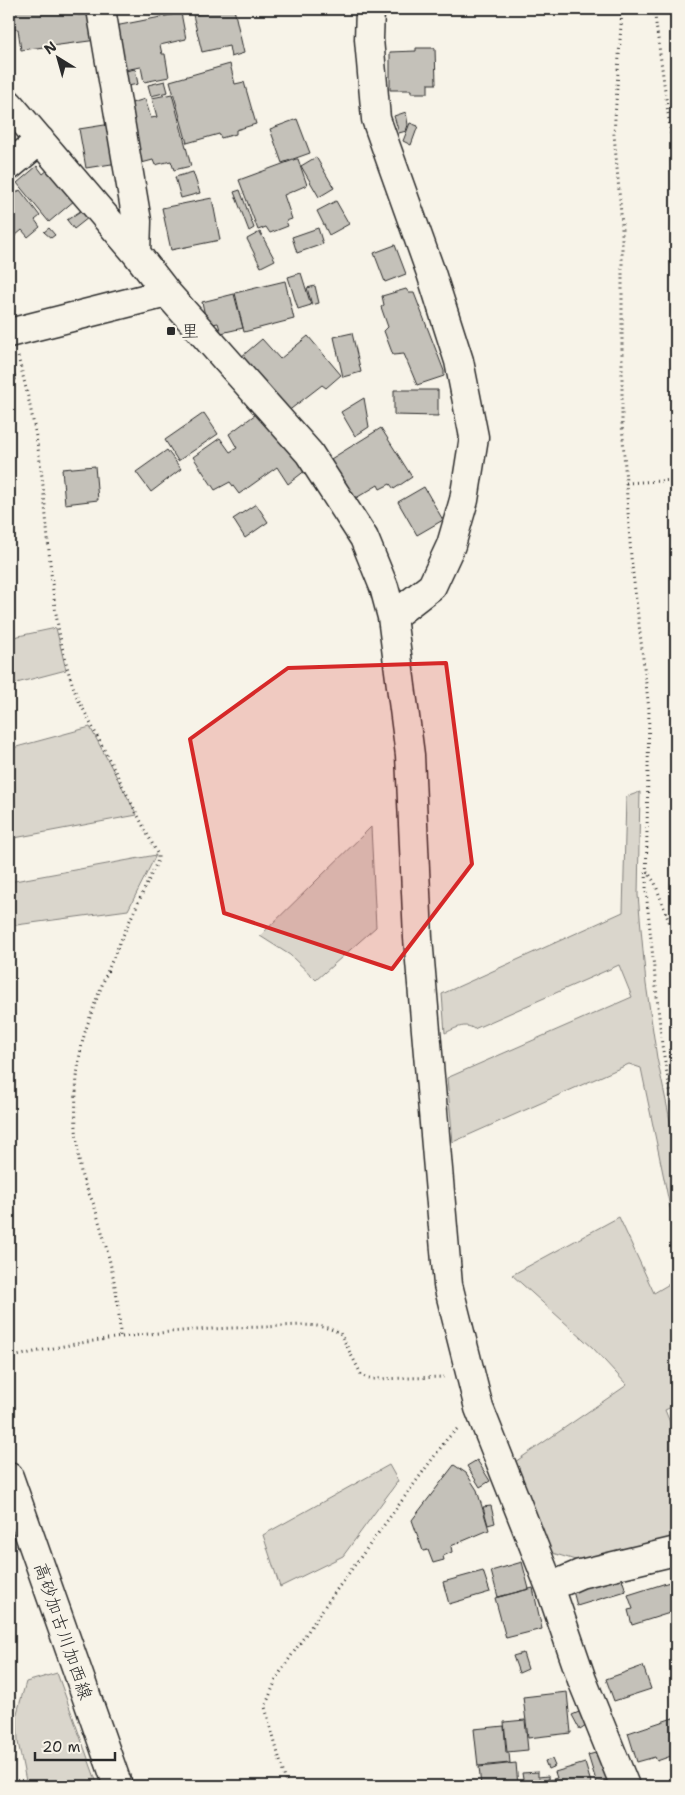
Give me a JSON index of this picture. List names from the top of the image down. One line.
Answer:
{"streets":{"street":["高砂加古川加西線"]},"places":{"transit":["里"]},"scale_bar":"20 m","north":"top left"}
